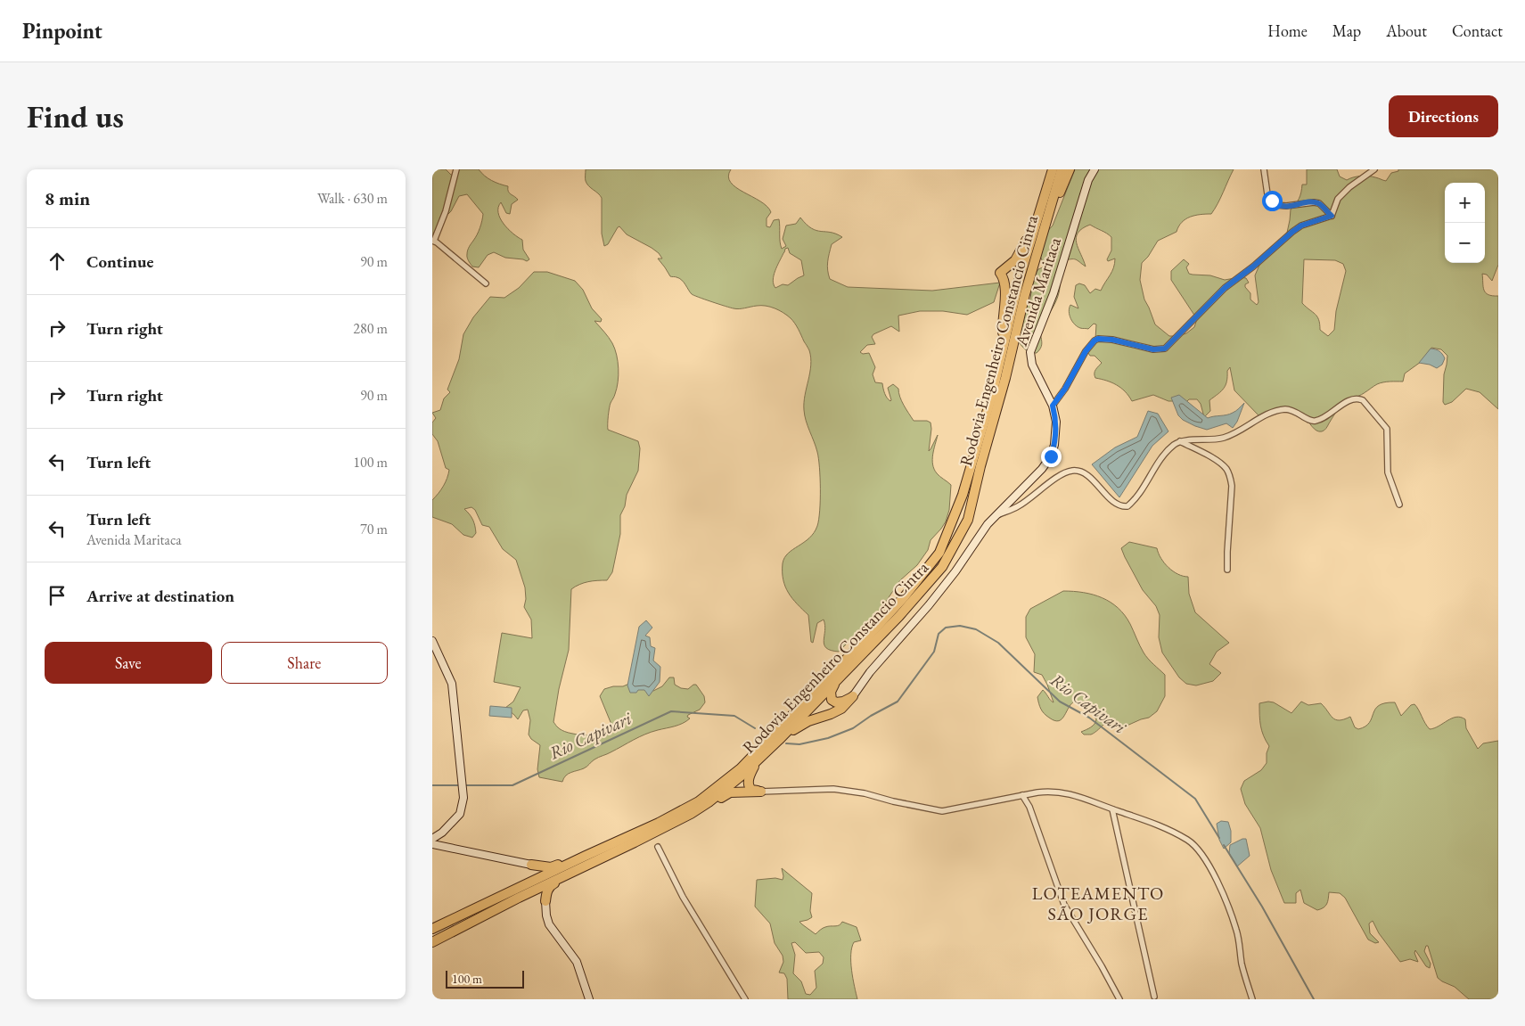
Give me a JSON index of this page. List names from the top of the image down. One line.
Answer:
{"streets":{"highway":["Rodovia Engenheiro Constancio Cintra"],"street":["Avenida Maritaca"]},"districts":["LOTEAMENTO SÃO JORGE"],"water":["Rio Capivari"],"scale_bar":"100 m","page":{"header":"Pinpoint","nav":["Home","Map","About","Contact"],"buttons":["Directions",["Save","Share"]],"title":"Find us","heading":["8 min","Walk · 630 m"],"map_buttons":["+","−"],"list":[["Continue","90 m"],["Turn right","280 m"],["Turn right","90 m"],["Turn left","100 m"],["Turn left","Avenida Maritaca","70 m"],"Arrive at destination"],"scale":"100 m"}}
